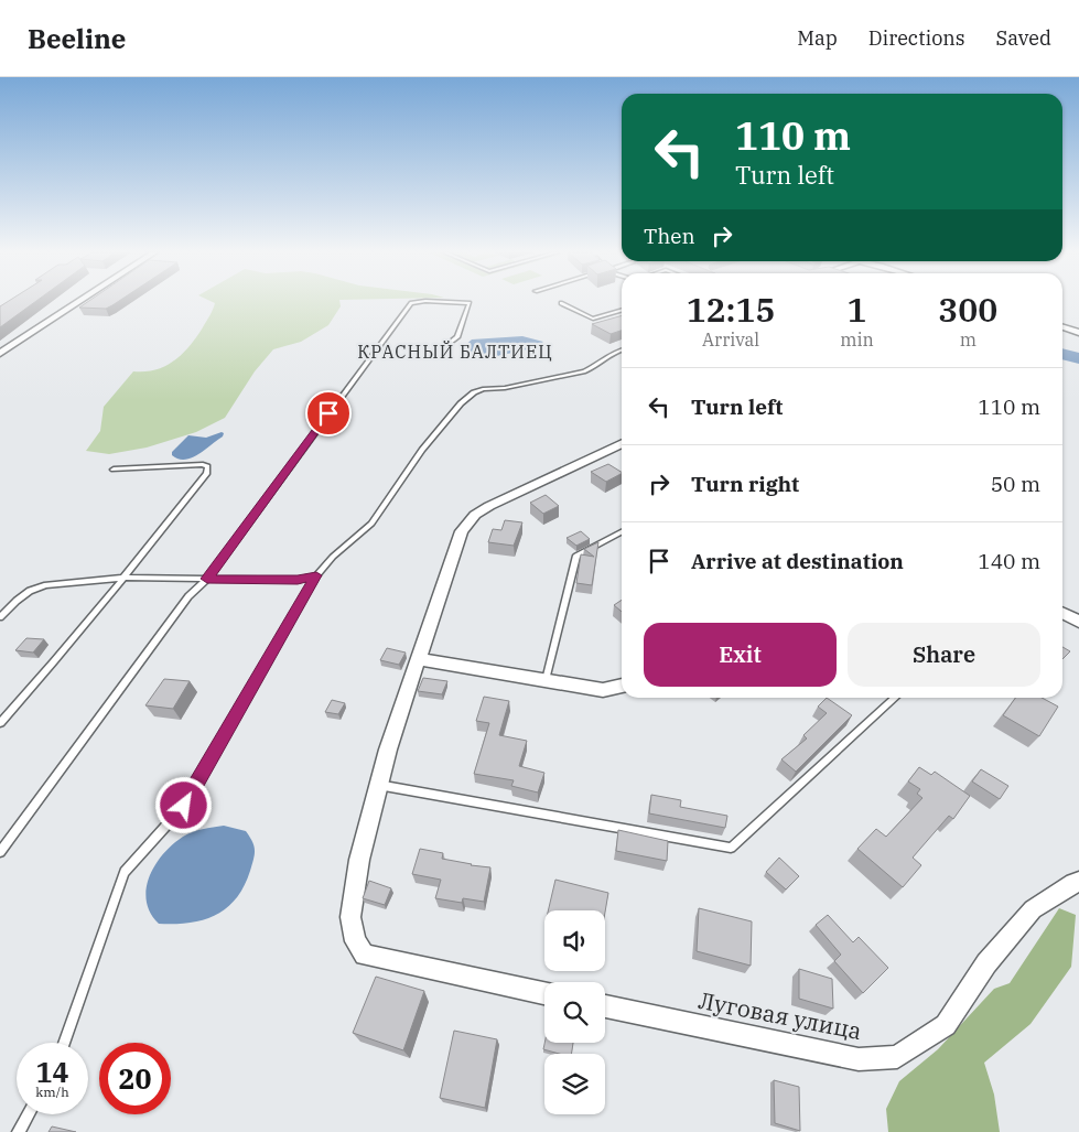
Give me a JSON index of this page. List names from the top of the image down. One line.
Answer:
{"streets":{"street":["Луговая улица"]},"districts":["КРАСНЫЙ БАЛТИЕЦ"],"page":{"header":"Beeline","nav":["Map","Directions","Saved"],"turn":["110 m","Turn left"],"then":"Then","eta":["12:15","Arrival","1","min","300","m"],"list":[{"name":"Turn left","value":"110 m"},{"name":"Turn right","value":"50 m"},{"name":"Arrive at destination","value":"140 m"}],"buttons":["Exit","Share"],"speed":"14 km/h","limit":"20"}}
